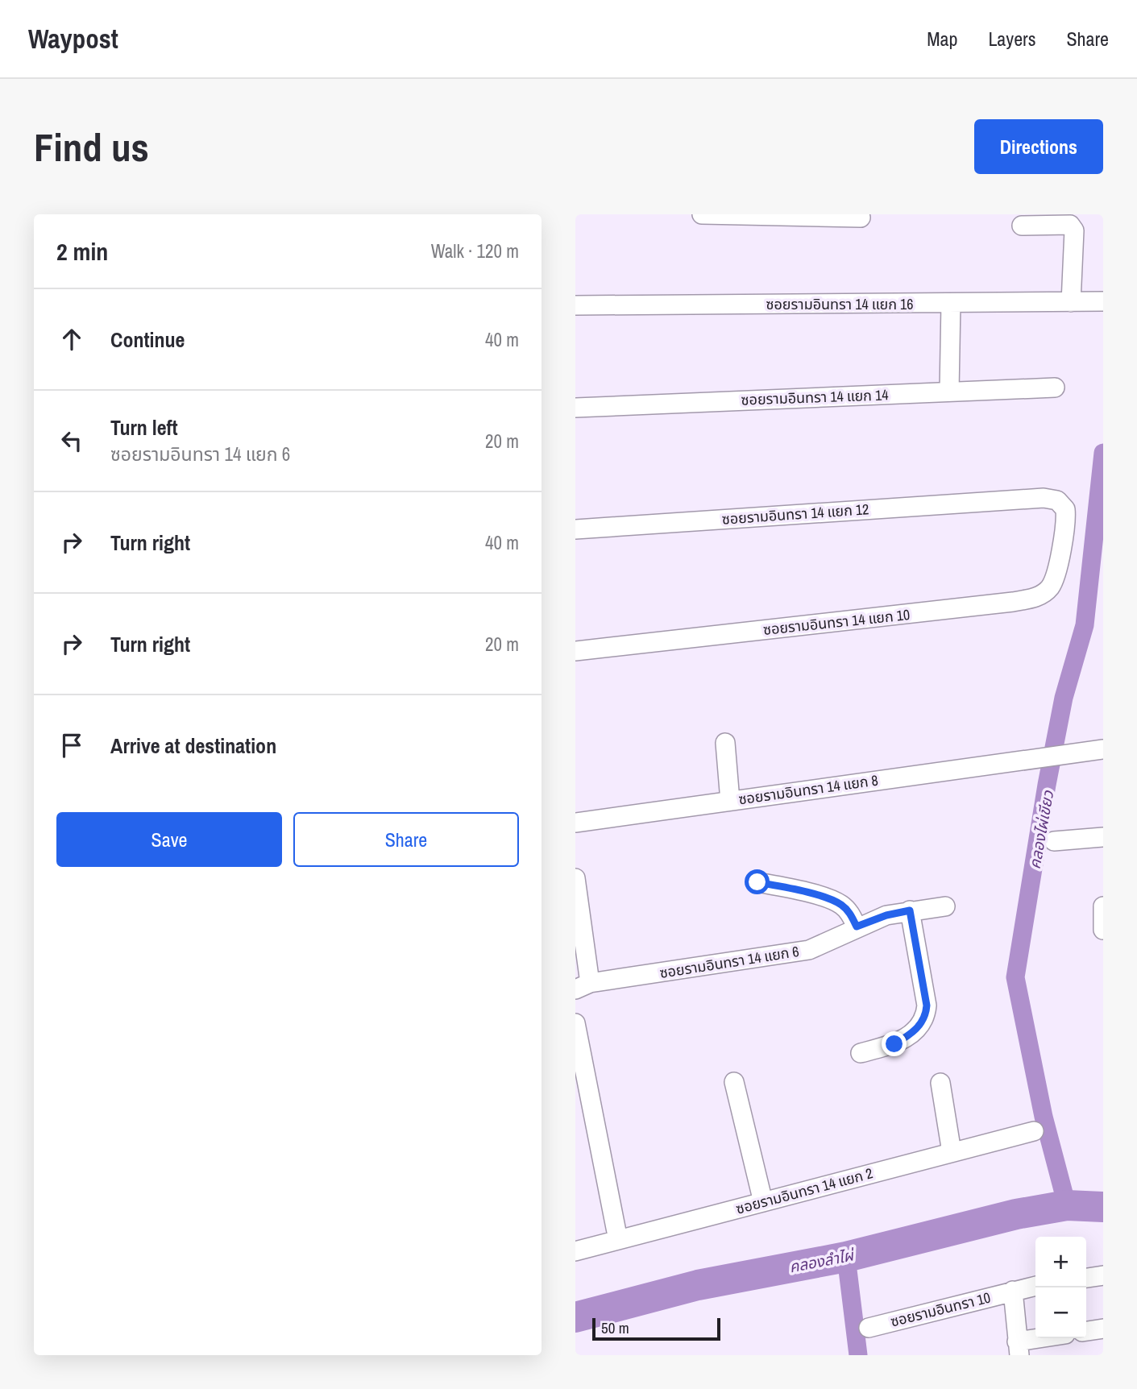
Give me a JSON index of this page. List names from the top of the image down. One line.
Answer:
{"streets":{"street":["ซอยรามอินทรา 14 แยก 16","ซอยรามอินทรา 14 แยก 14","ซอยรามอินทรา 14 แยก 12","ซอยรามอินทรา 14 แยก 10","ซอยรามอินทรา 14 แยก 8","ซอยรามอินทรา 14 แยก 6","ซอยรามอินทรา 14 แยก 2","ซอยรามอินทรา 10"]},"crossings":[["ซอยรามอินทรา 14 แยก 12","ซอยรามอินทรา 14 แยก 10"]],"water":["คลองไผ่เขียว","คลองลำไผ่"],"scale_bar":"50 m","page":{"header":"Waypost","nav":["Map","Layers","Share"],"buttons":["Directions",["Save","Share"]],"title":"Find us","heading":["2 min","Walk · 120 m"],"list":[["Continue","40 m"],["Turn left","ซอยรามอินทรา 14 แยก 6","20 m"],["Turn right","40 m"],["Turn right","20 m"],"Arrive at destination"],"map_buttons":["+","−"],"scale":"50 m"}}
